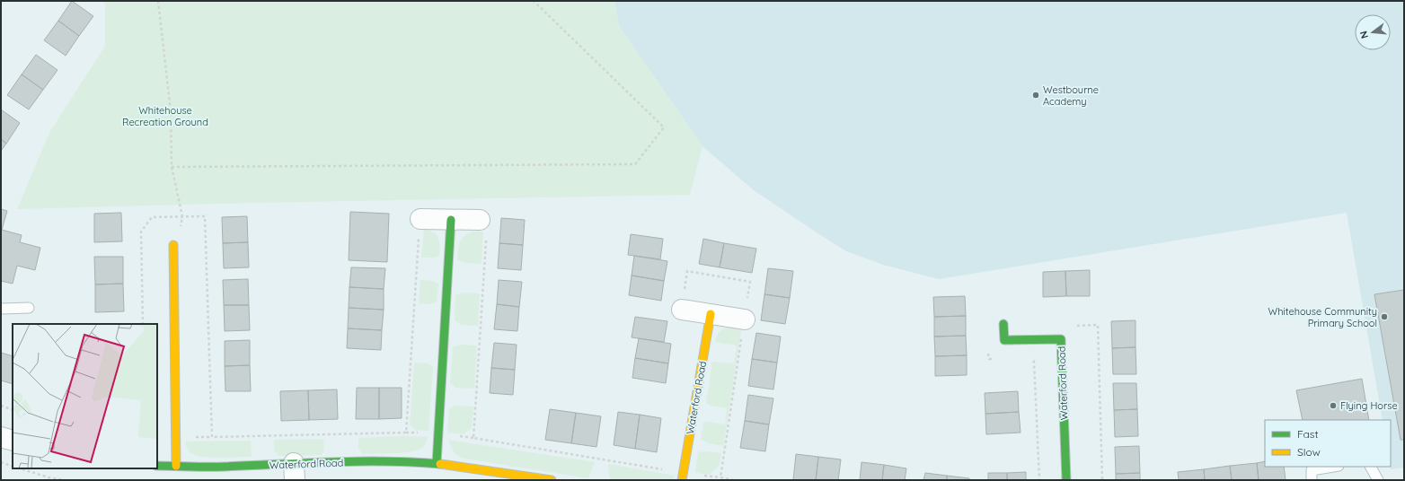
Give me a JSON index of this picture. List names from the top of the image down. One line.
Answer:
{"streets":{"street":["Waterford Road"]},"parks":["Whitehouse Recreation Ground"],"places":["Westbourne Academy","Whitehouse Community Primary School","Flying Horse"],"legend":["Fast","Slow"],"north":"left"}
